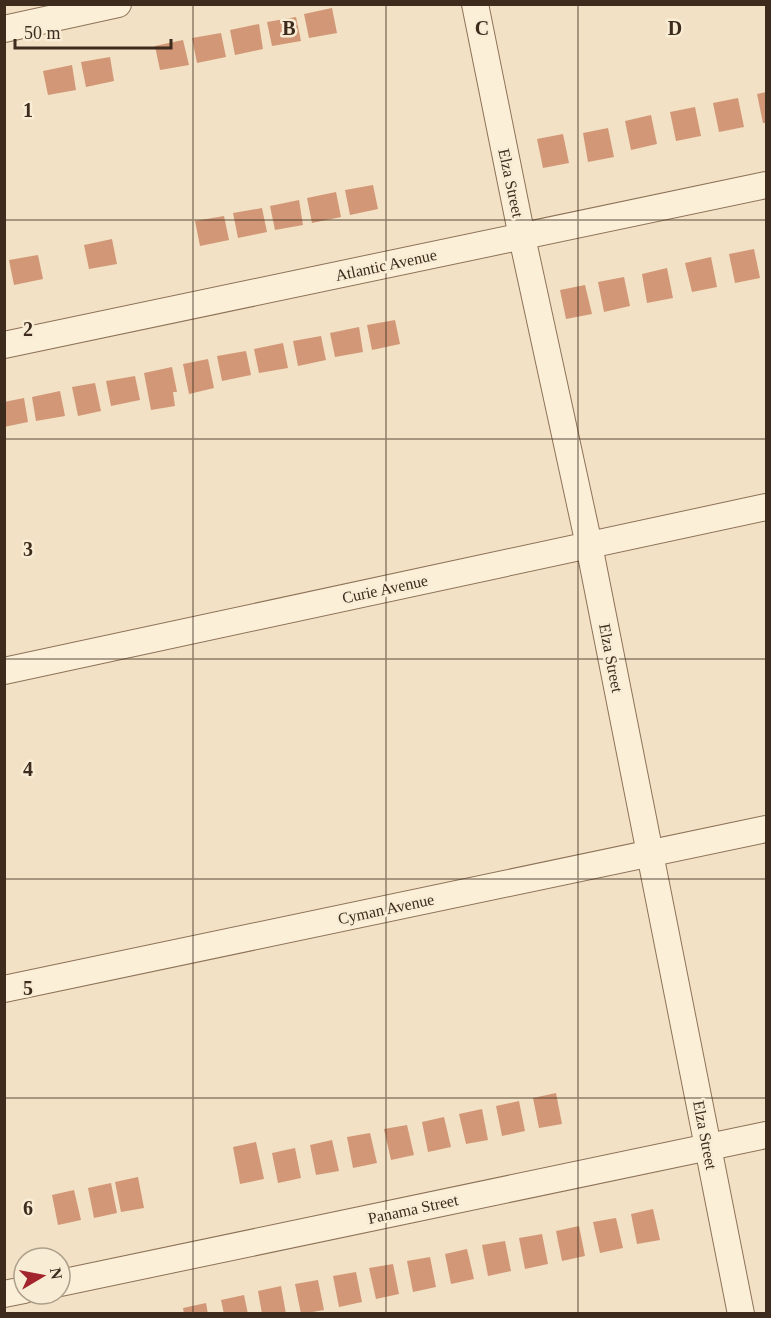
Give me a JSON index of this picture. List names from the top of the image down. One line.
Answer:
{"streets":{"street":["Elza Street","Atlantic Avenue","Curie Avenue","Cyman Avenue","Panama Street"]},"crossings":[["Elza Street","Atlantic Avenue"],["Elza Street","Curie Avenue"],["Elza Street","Cyman Avenue"],["Elza Street","Panama Street"]],"scale_bar":"50 m","north":"right","grid":{"columns":["B","C","D"],"rows":["1","2","3","4","5","6"]}}
